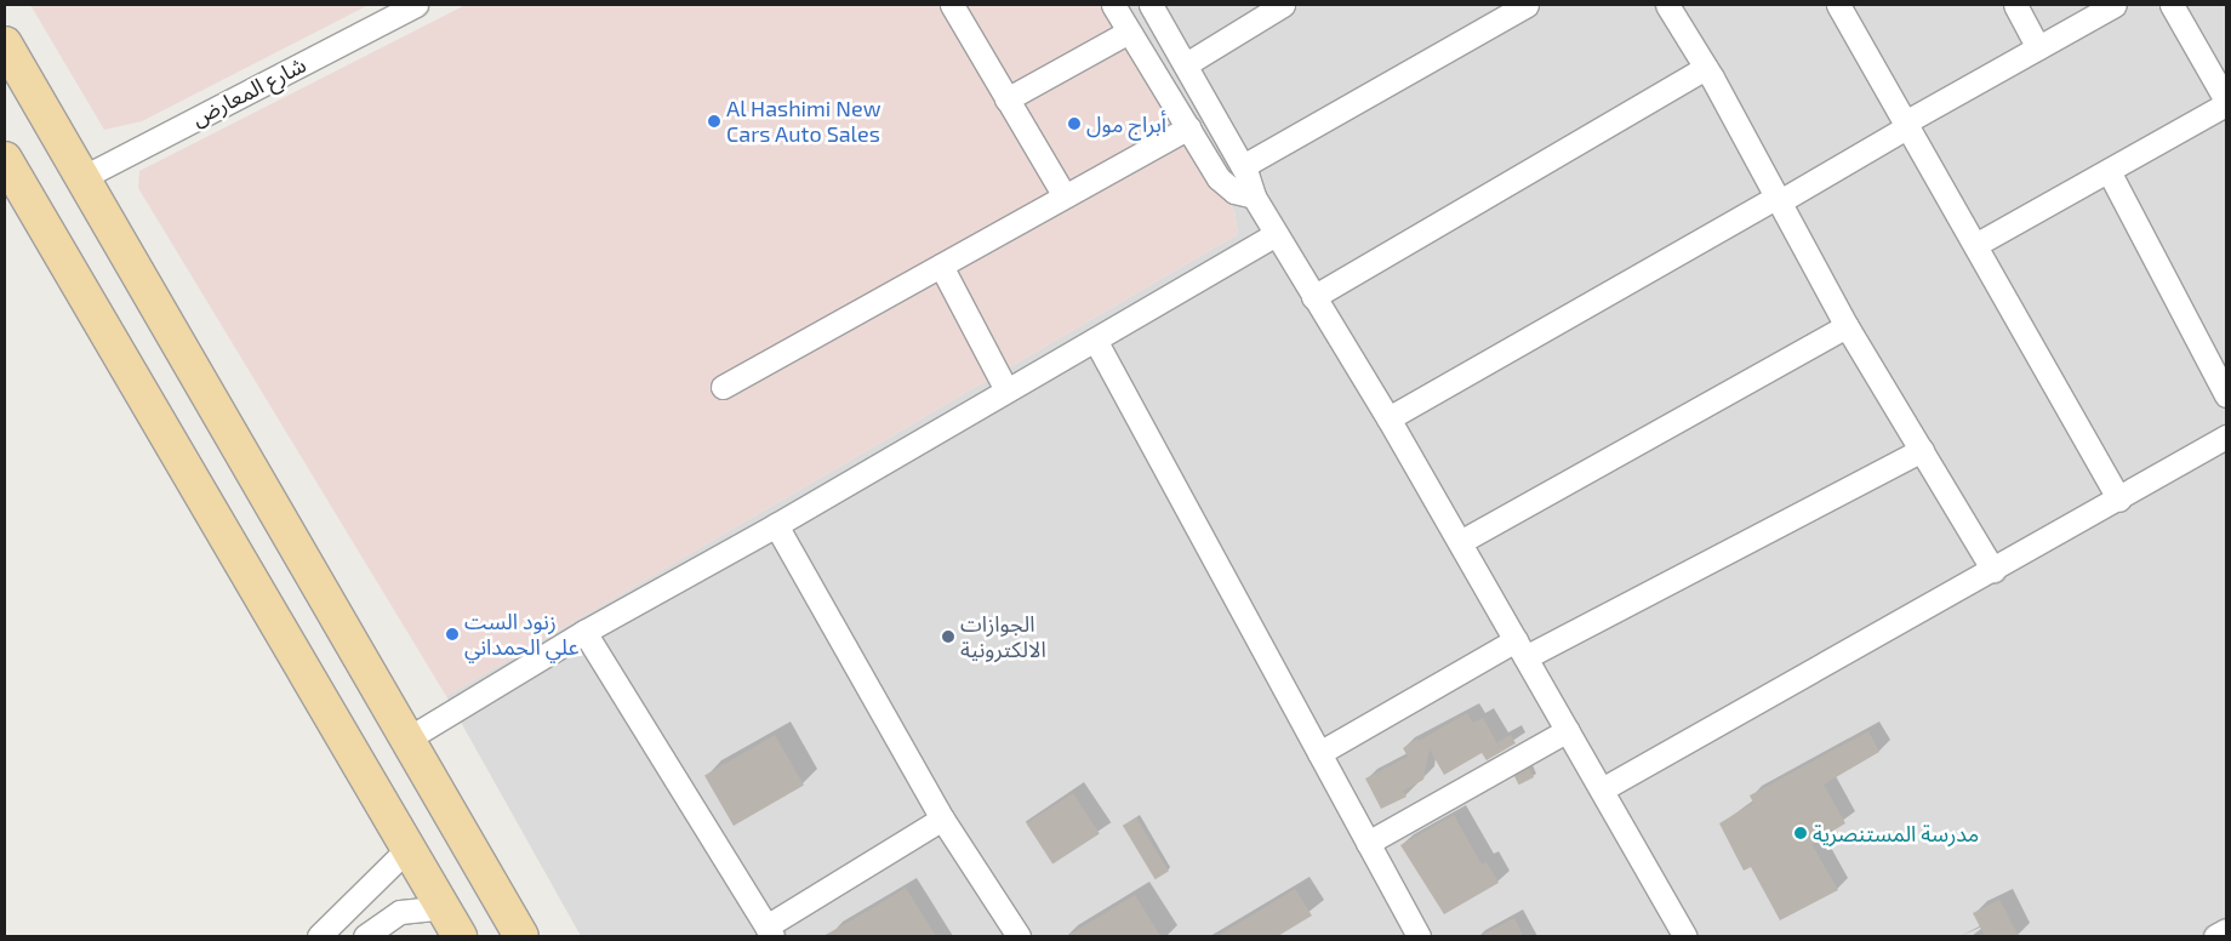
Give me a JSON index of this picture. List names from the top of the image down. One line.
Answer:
{"streets":{"street":["شارع المعارض"]},"places":["Al Hashimi New Cars Auto Sales","أبراج مول","زنود الست علي الحمداني","الجوازات الالكترونية","مدرسة المستنصرية"]}
